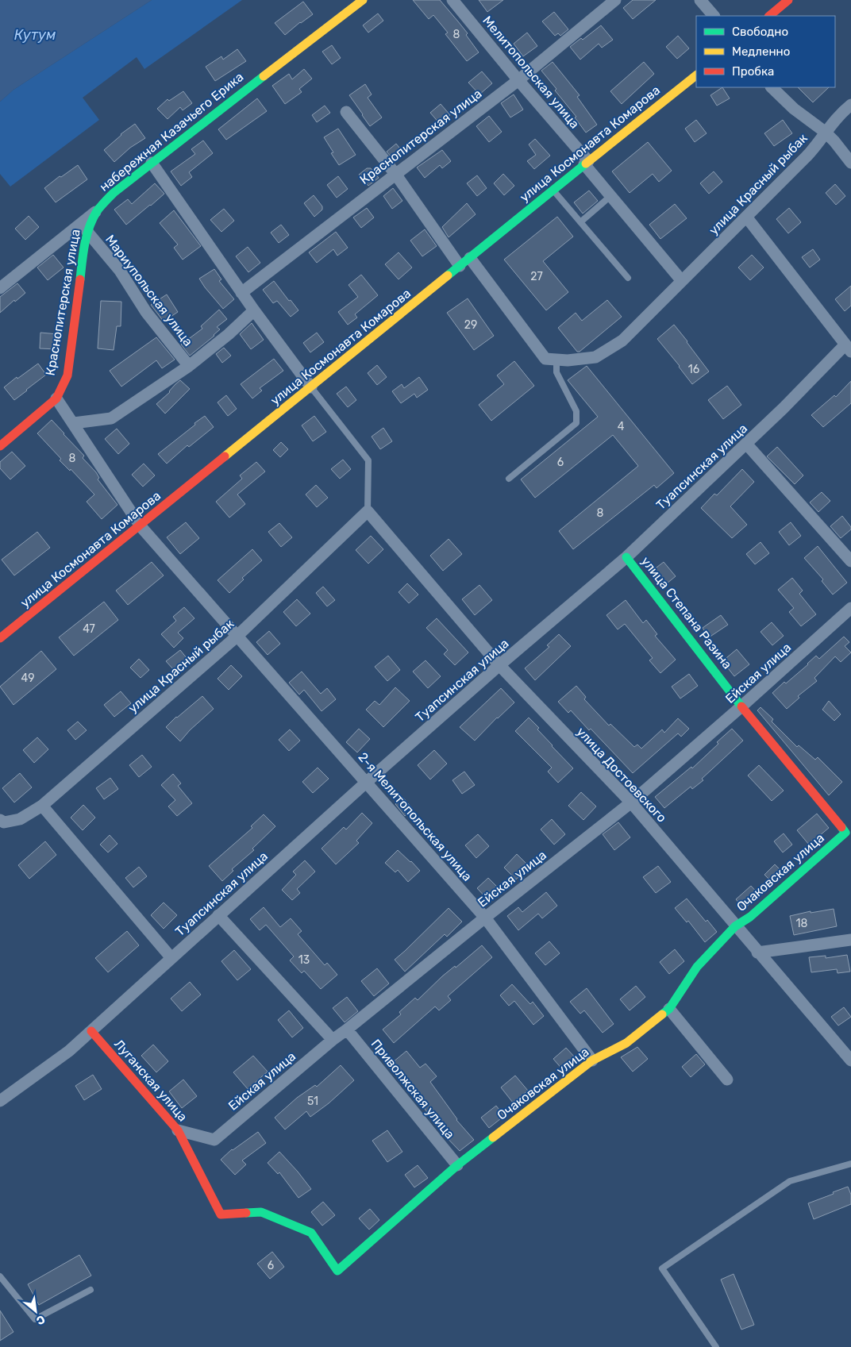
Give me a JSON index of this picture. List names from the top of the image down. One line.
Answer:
{"streets":{"main road":["набережная Казачьего Ерика","Краснопитерская улица","улица Космонавта Комарова","улица Степана Разина","Очаковская улица","Луганская улица"],"street":["Мелитопольская улица","улица Красный рыбак","Мариупольская улица","Туапсинская улица","Ейская улица","улица Достоевского","2-я Мелитопольская улица","Приволжская улица"]},"crossings":[["Мелитопольская улица","Краснопитерская улица"],["Мелитопольская улица","улица Космонавта Комарова"],["Мелитопольская улица","улица Красный рыбак"],["набережная Казачьего Ерика","Краснопитерская улица"],["Краснопитерская улица","Мариупольская улица"],["Краснопитерская улица","2-я Мелитопольская улица"],["улица Космонавта Комарова","2-я Мелитопольская улица"],["улица Красный рыбак","улица Достоевского"],["улица Красный рыбак","2-я Мелитопольская улица"],["Туапсинская улица","улица Степана Разина"],["Туапсинская улица","улица Достоевского"],["Туапсинская улица","2-я Мелитопольская улица"],["Туапсинская улица","Луганская улица"],["улица Степана Разина","Ейская улица"],["улица Степана Разина","Очаковская улица"],["Ейская улица","улица Достоевского"],["Ейская улица","2-я Мелитопольская улица"],["Ейская улица","Луганская улица"],["Ейская улица","Приволжская улица"],["улица Достоевского","Очаковская улица"],["2-я Мелитопольская улица","Очаковская улица"],["Очаковская улица","Луганская улица"],["Очаковская улица","Приволжская улица"]],"water":["Кутум"],"house_numbers":["8","27","29","16","4","8","6","8","47","49","18","13","51","6"],"legend":["Свободно","Медленно","Пробка"],"north":"bottom right"}
